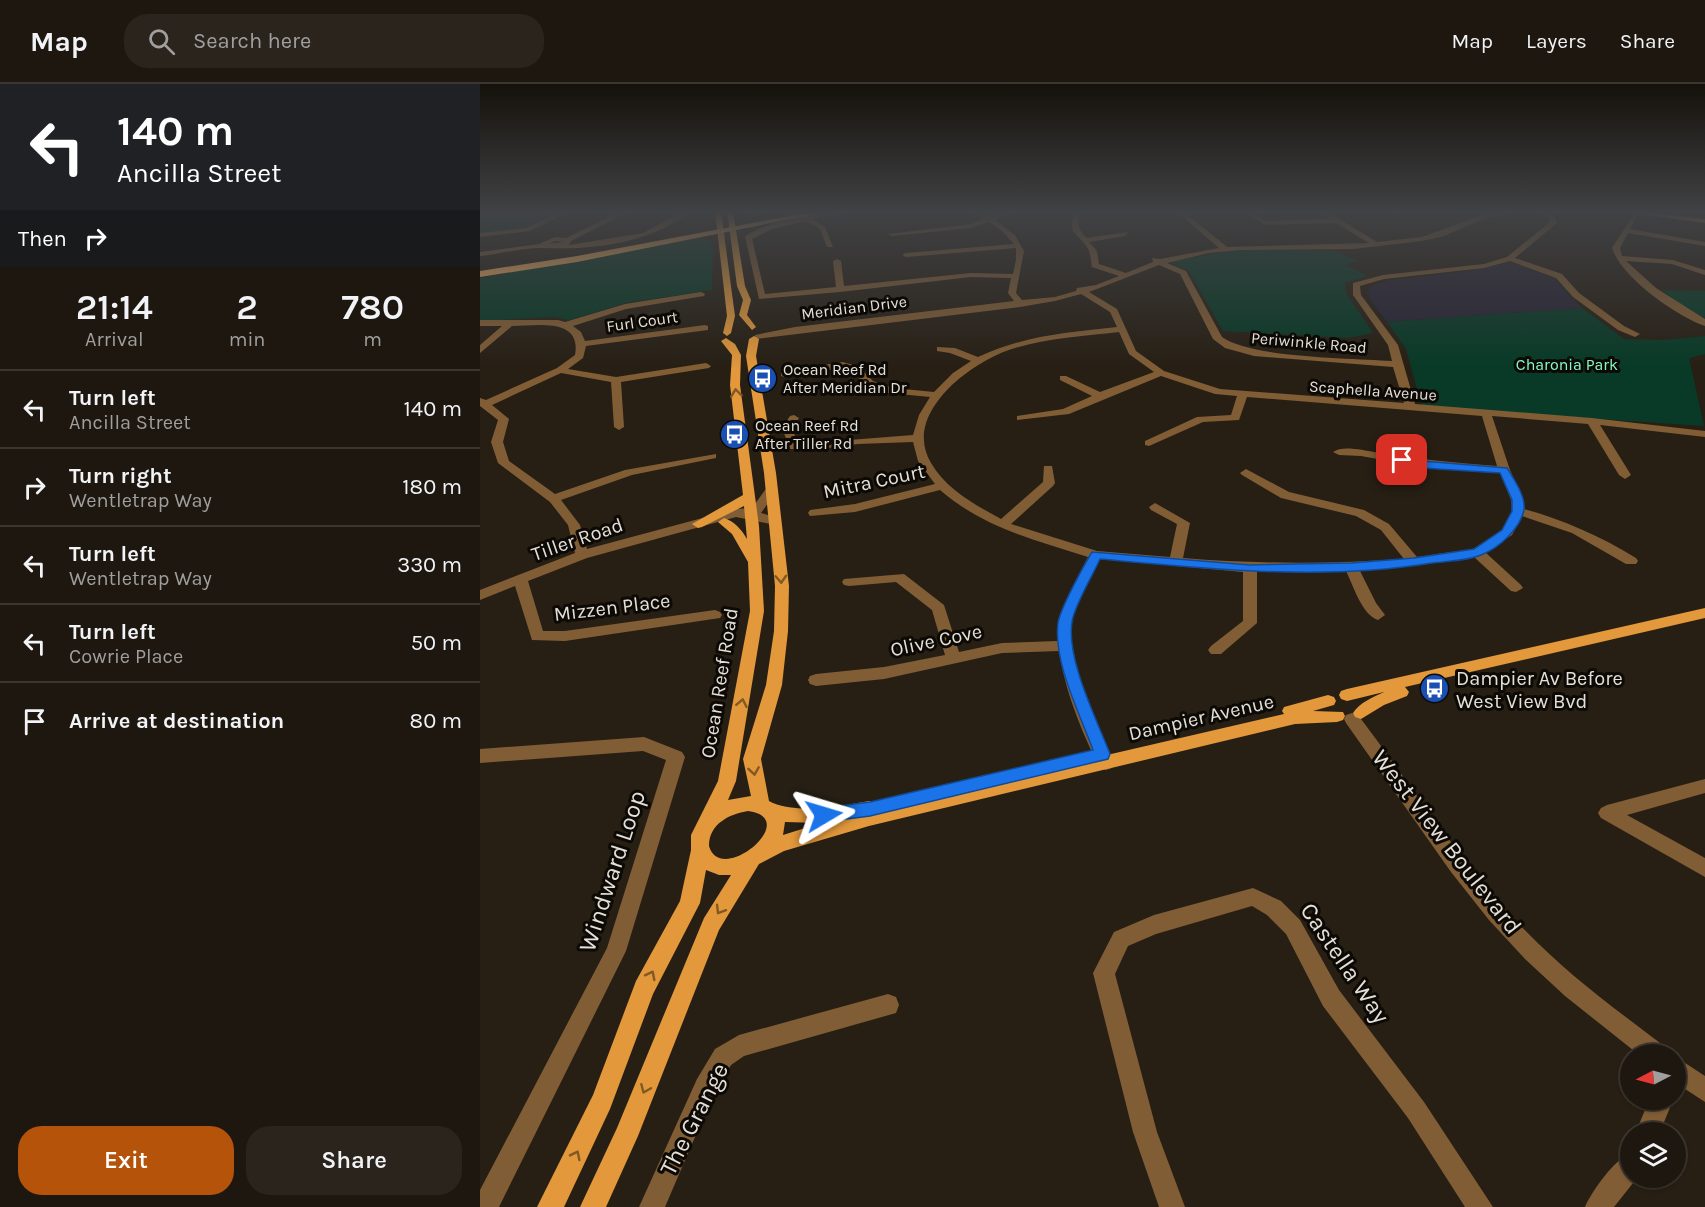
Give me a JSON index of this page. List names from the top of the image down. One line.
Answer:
{"streets":{"main road":["Ocean Reef Road","Dampier Avenue"],"street":["Meridian Drive","Furl Court","Periwinkle Road","Scaphella Avenue","Mitra Court","Tiller Road","Mizzen Place","Olive Cove","West View Boulevard","Windward Loop","Castella Way","The Grange"]},"crossings":[["Meridian Drive","Scaphella Avenue"],["Tiller Road","Mizzen Place"],["Tiller Road","Ocean Reef Road"],["Ocean Reef Road","Dampier Avenue"],["Dampier Avenue","West View Boulevard"]],"parks":["Charonia Park"],"places":{"bus stop":["Ocean Reef Rd After Meridian Dr","Ocean Reef Rd After Tiller Rd","Dampier Av Before West View Bvd"]},"north":"left","page":{"header":"Map","search":"Search here","nav":["Map","Layers","Share"],"turn":["140 m","Ancilla Street"],"then":"Then","eta":["21:14","Arrival","2","min","780","m"],"list":[{"name":"Turn left","note":"Ancilla Street","value":"140 m"},{"name":"Turn right","note":"Wentletrap Way","value":"180 m"},{"name":"Turn left","note":"Wentletrap Way","value":"330 m"},{"name":"Turn left","note":"Cowrie Place","value":"50 m"},{"name":"Arrive at destination","value":"80 m"}],"buttons":["Exit","Share"]}}
